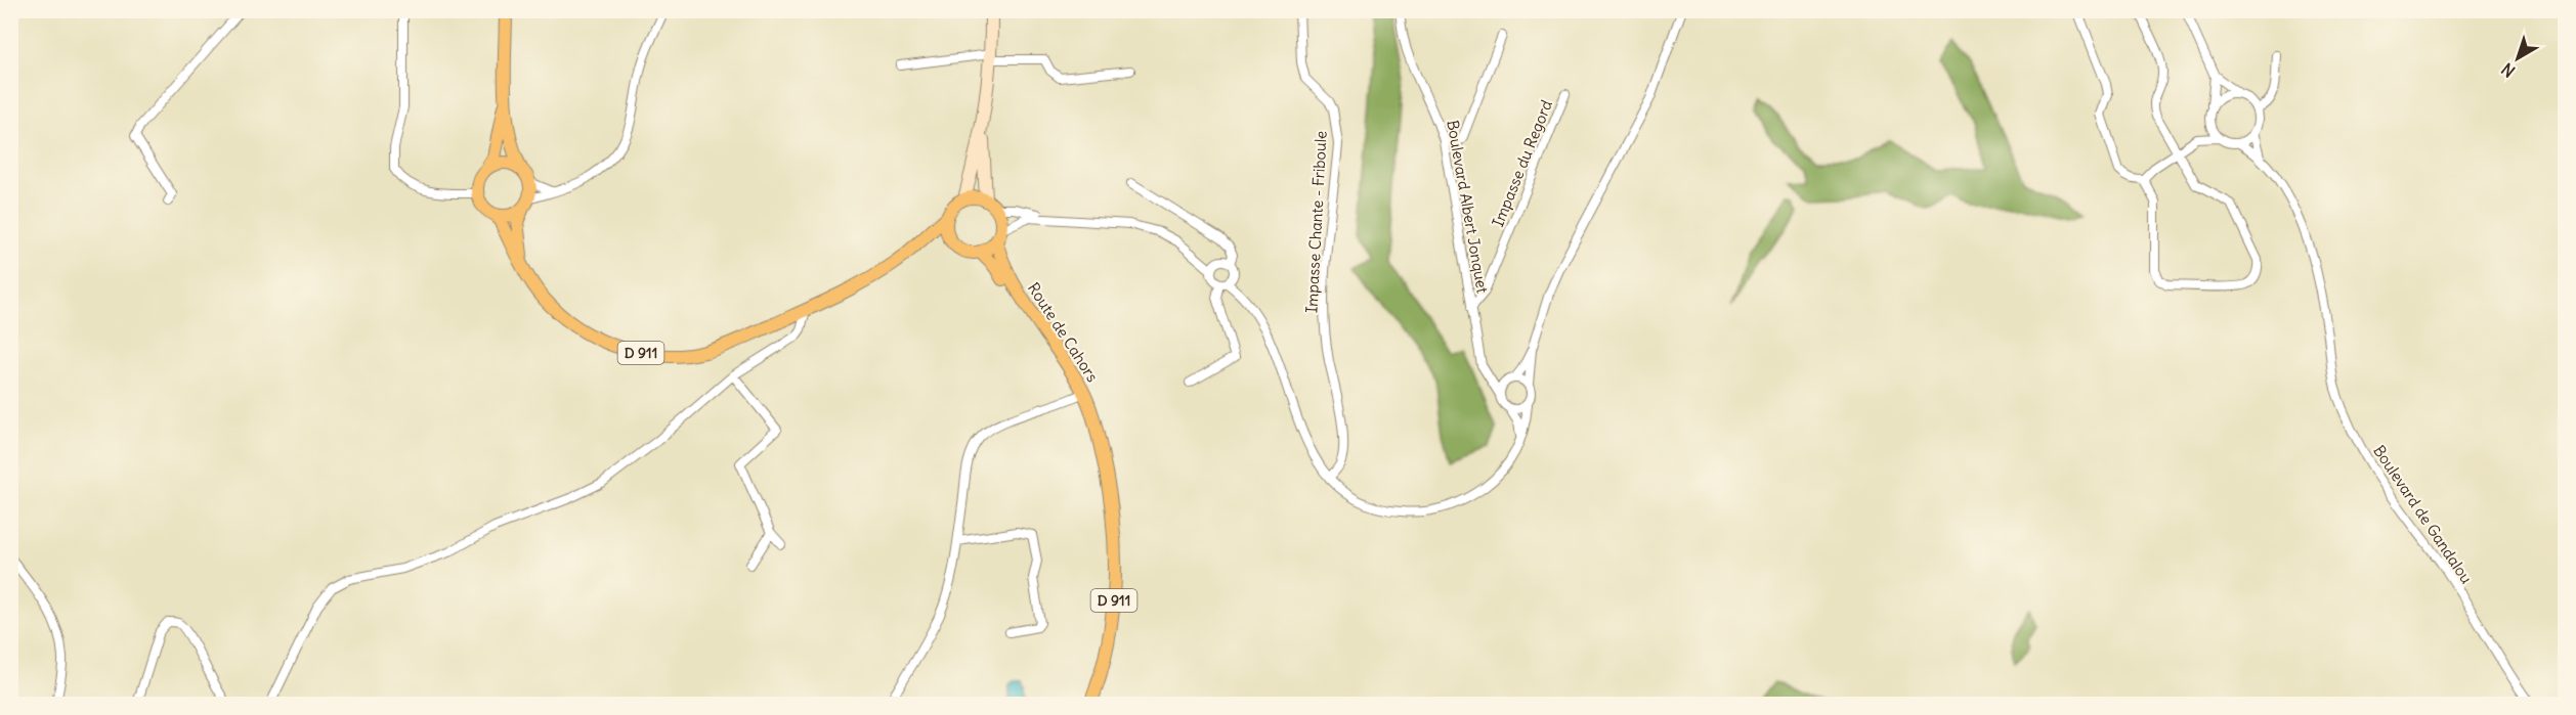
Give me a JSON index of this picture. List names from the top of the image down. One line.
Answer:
{"streets":{"main road":["Route de Cahors","D 911"],"street":["Impasse du Regord","Boulevard Albert Jonquet","Impasse Chante - Friboule","Boulevard de Gandalou"]},"crossings":[["Impasse du Regord","Boulevard Albert Jonquet"],["Route de Cahors","D 911"]],"north":"bottom left"}
